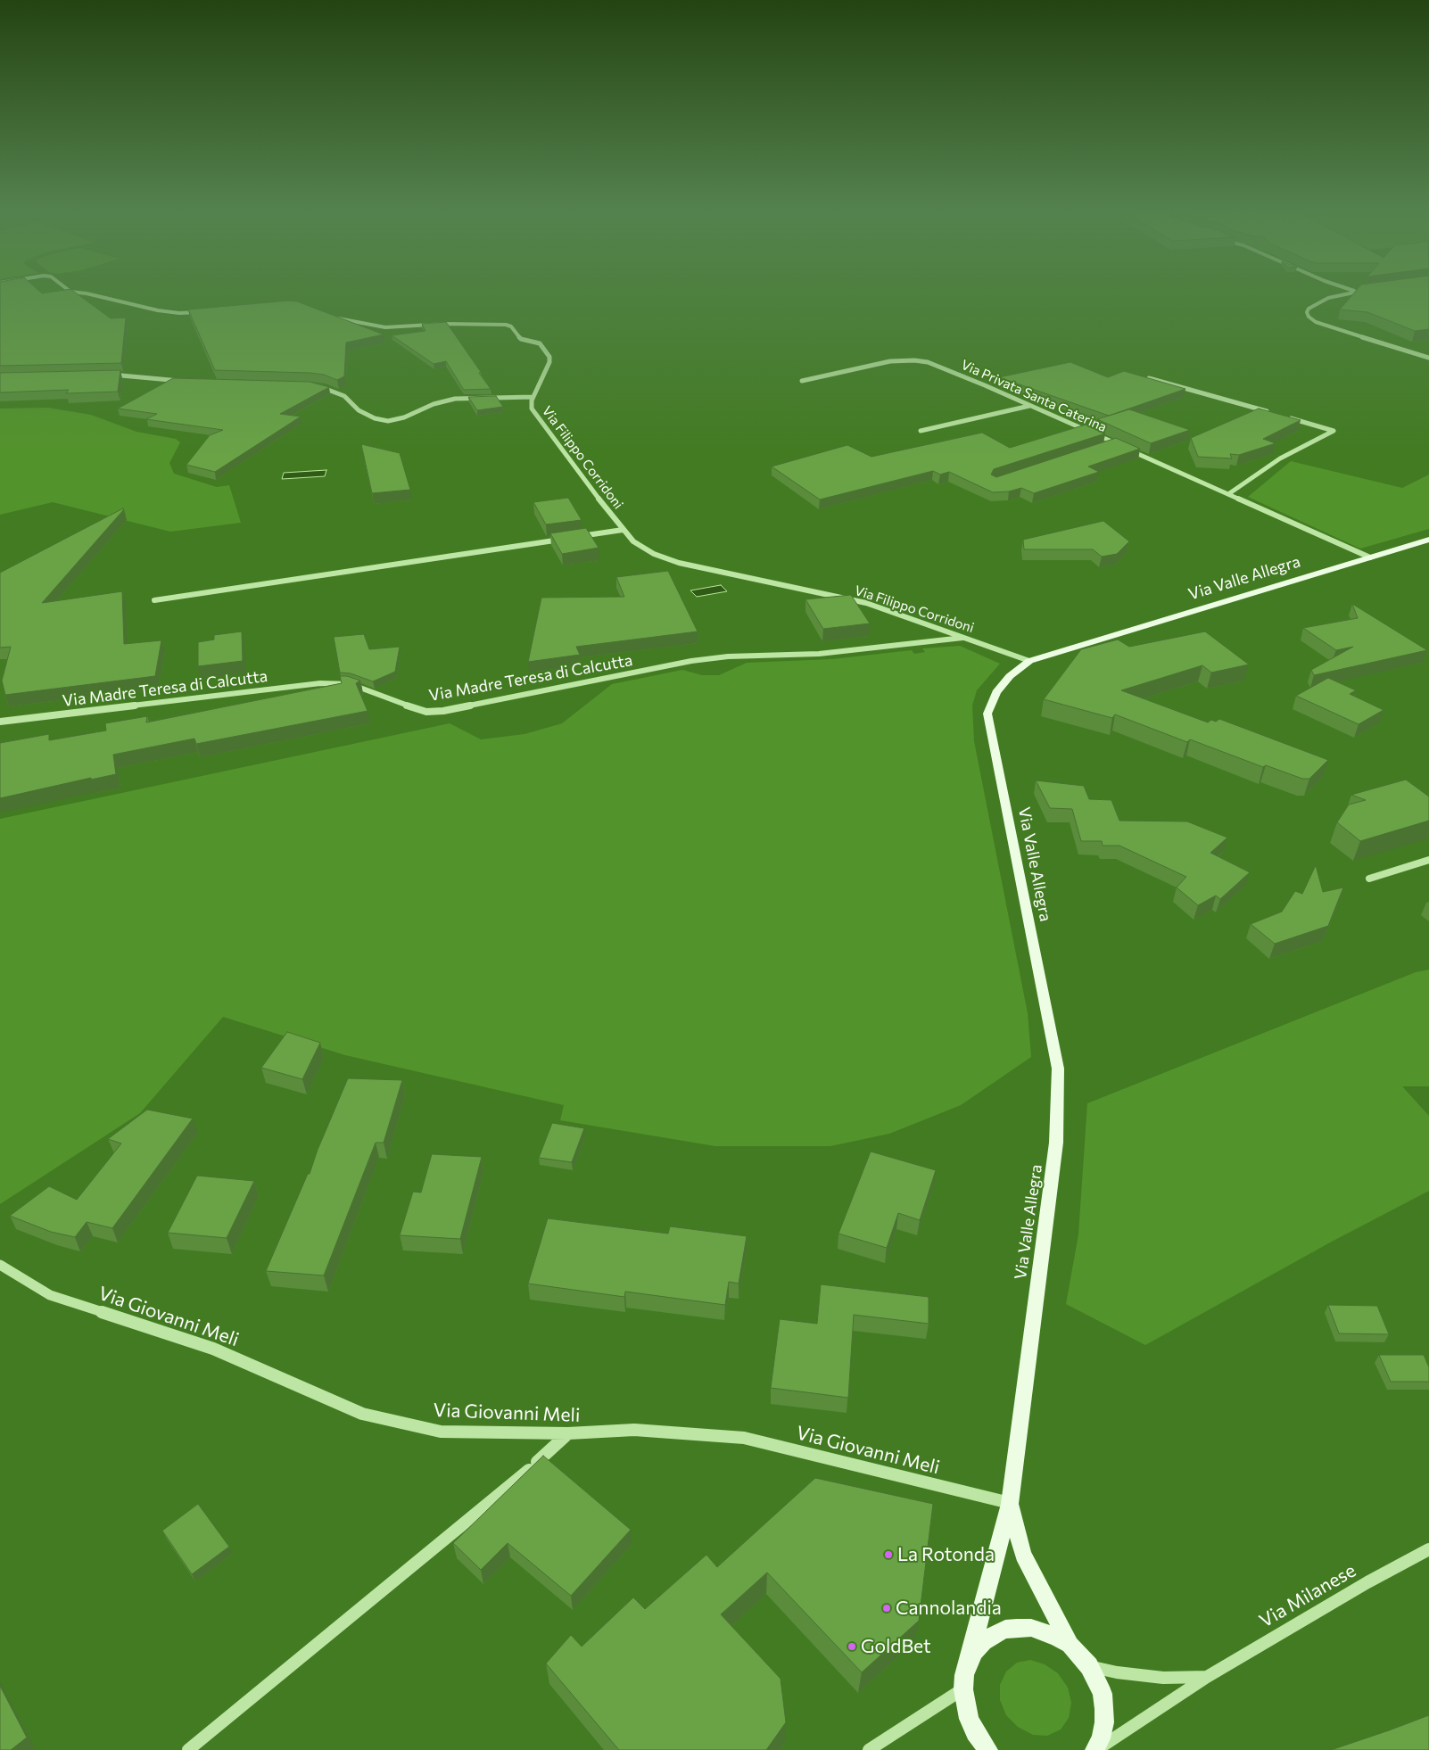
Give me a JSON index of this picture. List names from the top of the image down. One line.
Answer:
{"streets":{"main road":["Via Valle Allegra"],"street":["Via Privata Santa Caterina","Via Filippo Corridoni","Via Madre Teresa di Calcutta","Via Giovanni Meli","Via Milanese"]},"crossings":[["Via Privata Santa Caterina","Via Valle Allegra"],["Via Filippo Corridoni","Via Valle Allegra"],["Via Filippo Corridoni","Via Madre Teresa di Calcutta"],["Via Valle Allegra","Via Giovanni Meli"]],"places":["La Rotonda","Cannolandia","GoldBet"]}
